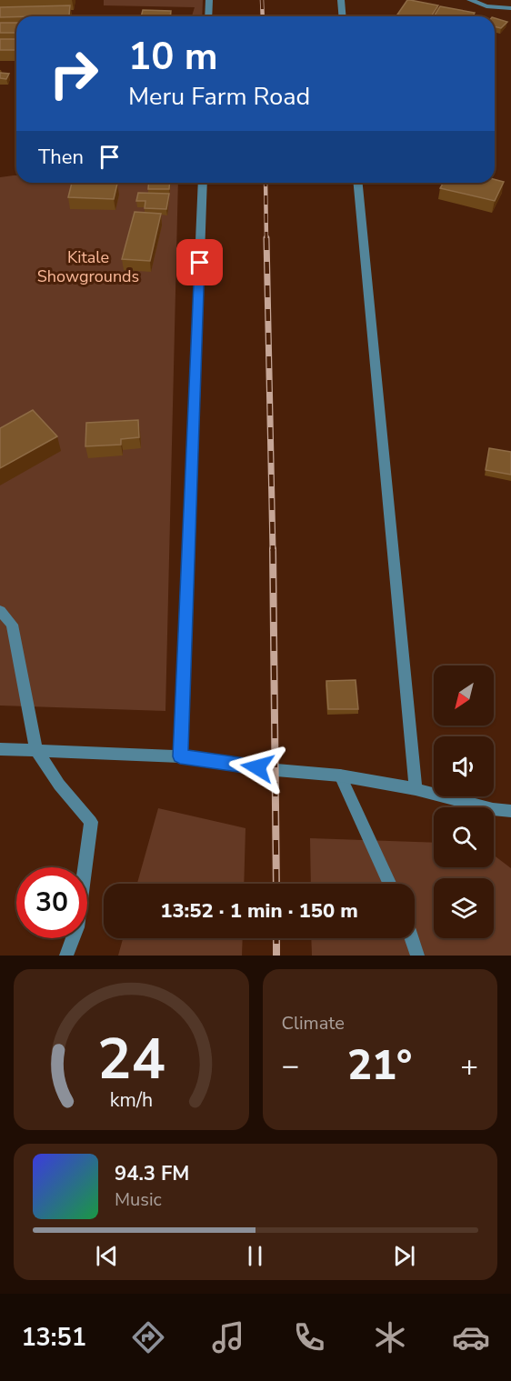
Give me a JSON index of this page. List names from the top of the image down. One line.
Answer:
{"parks":["Kitale Showgrounds"],"north":"bottom left","page":{"turn":["10 m","Meru Farm Road"],"then":"Then","limit":"30","trip":"13:52 · 1 min · 150 m","tile":"Climate","heat":["−","21°","+"],"song":["94.3 FM","Music"],"tabs":"13:51","gauge":["24","km/h"]}}
